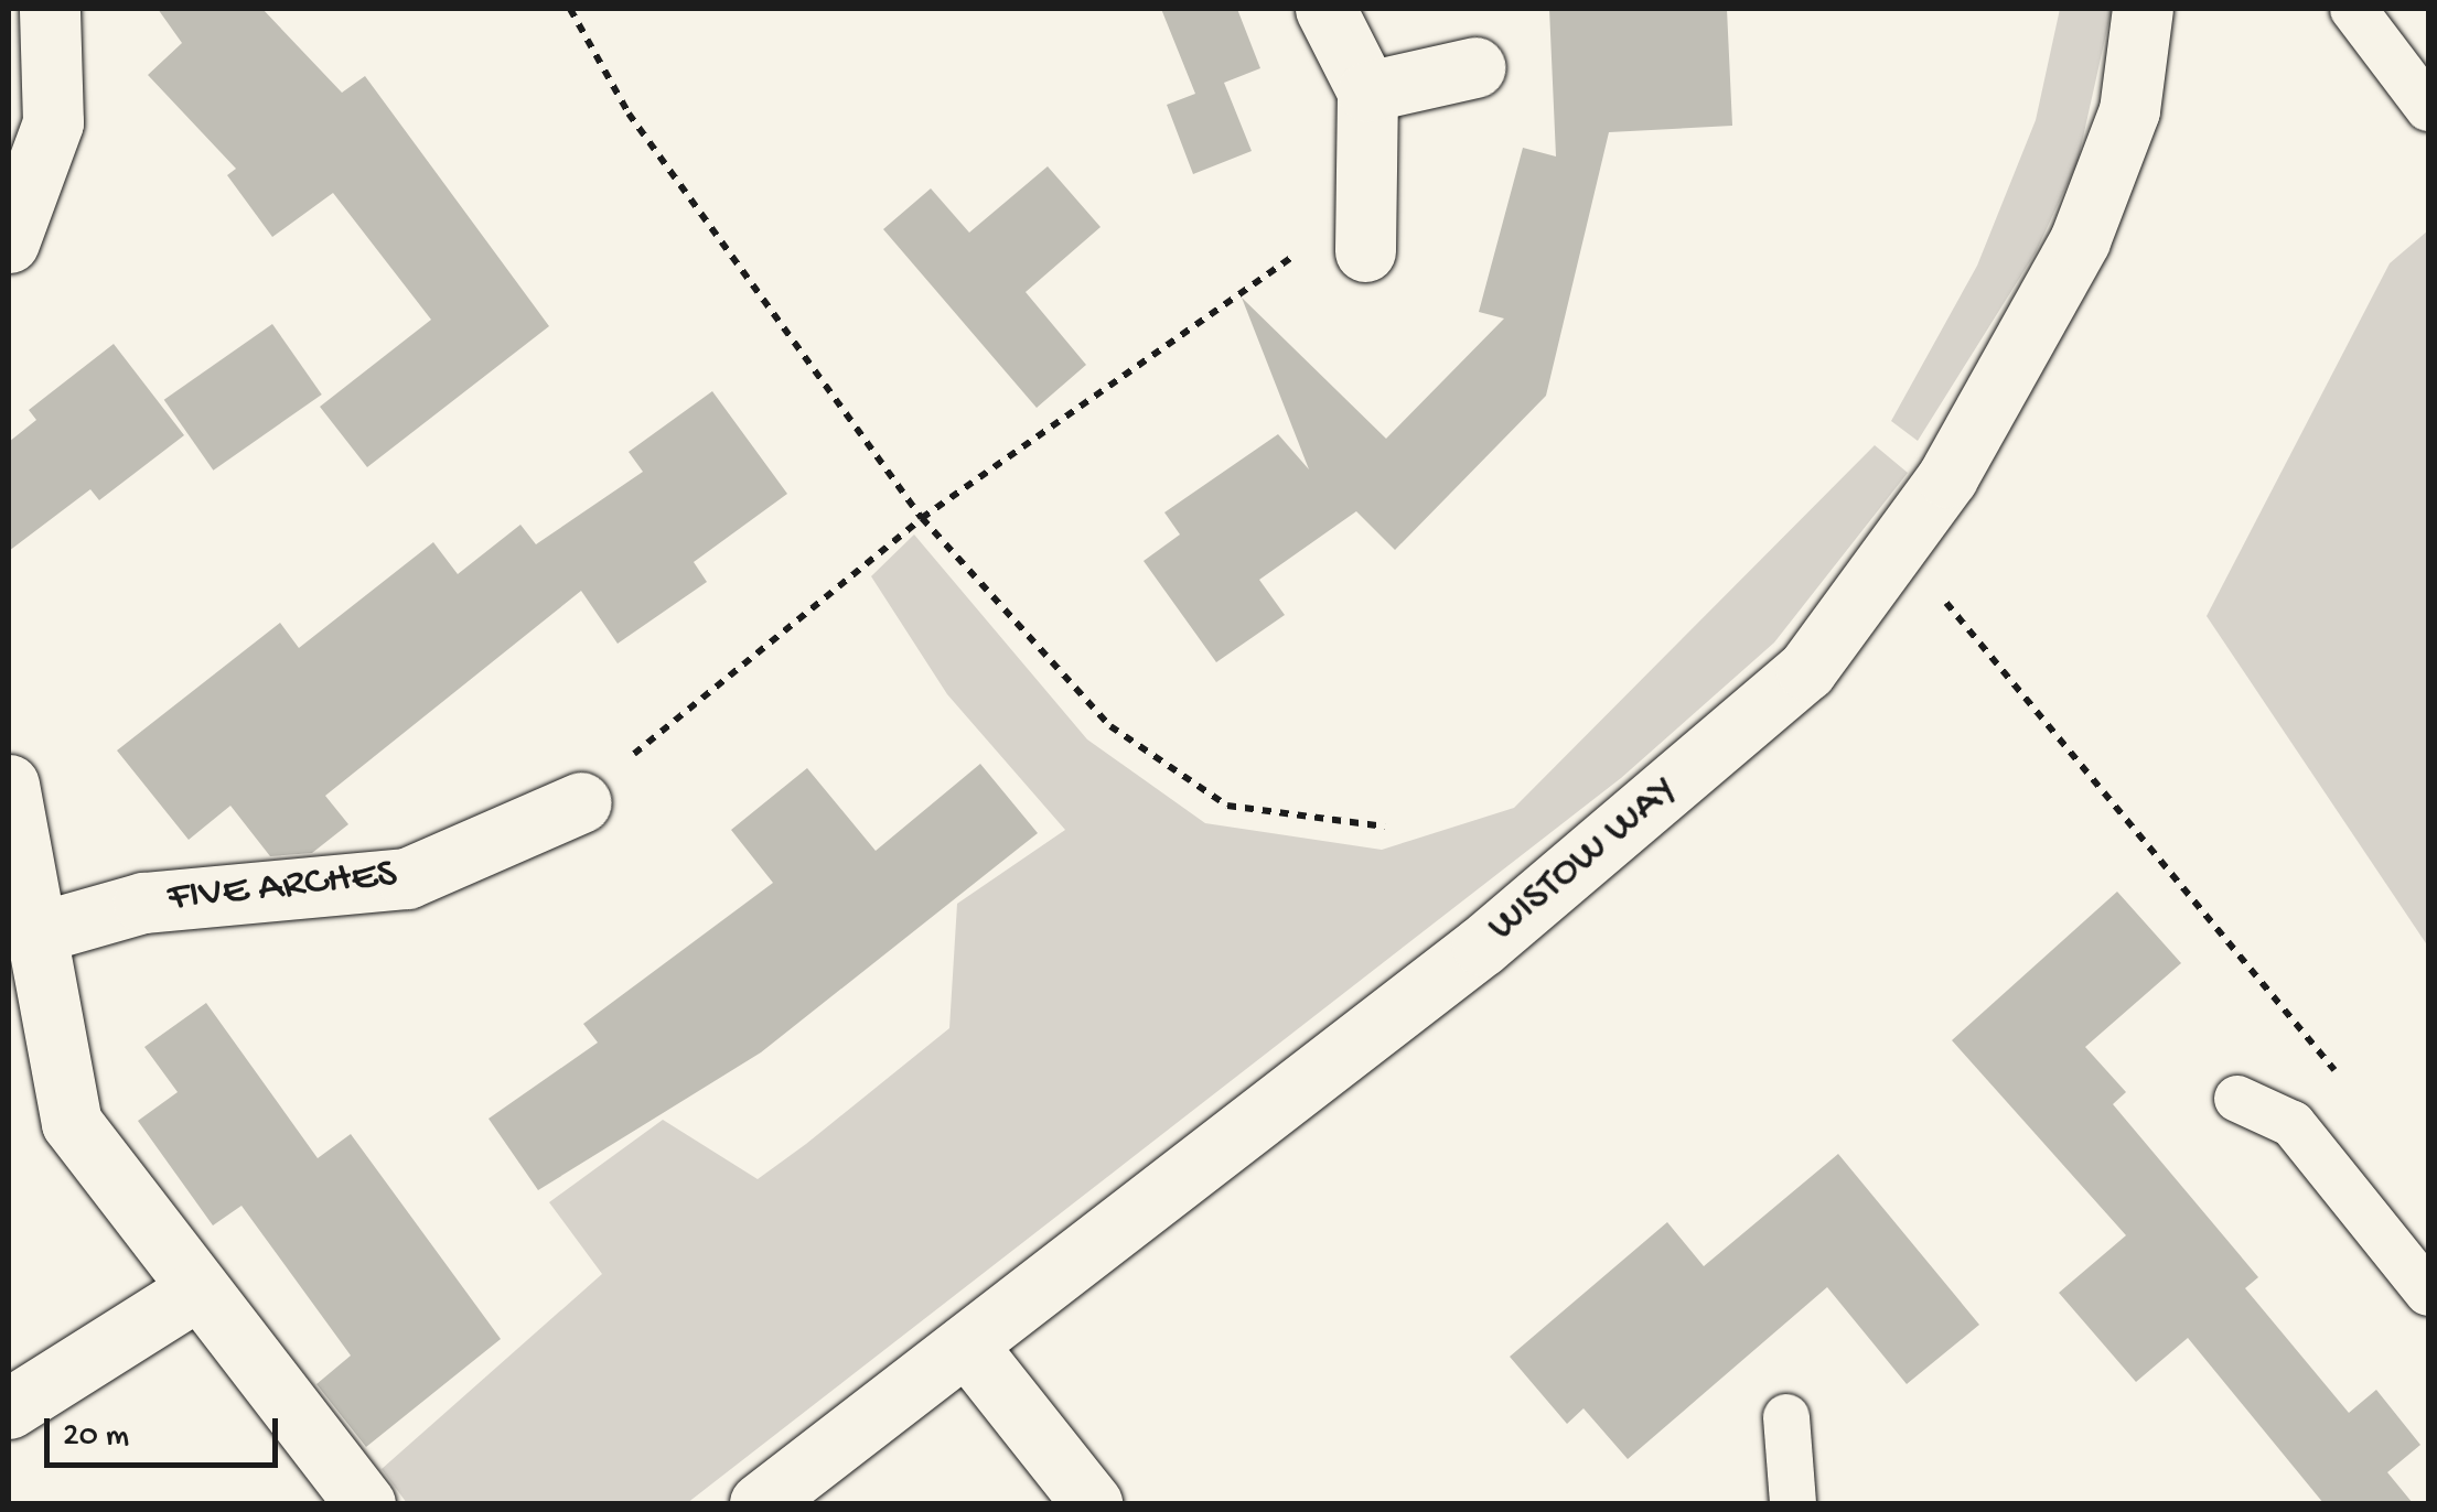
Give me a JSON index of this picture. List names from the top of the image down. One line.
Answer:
{"streets":{"street":["WISTOW WAY","FIVE ARCHES"]},"scale_bar":"20 m"}
